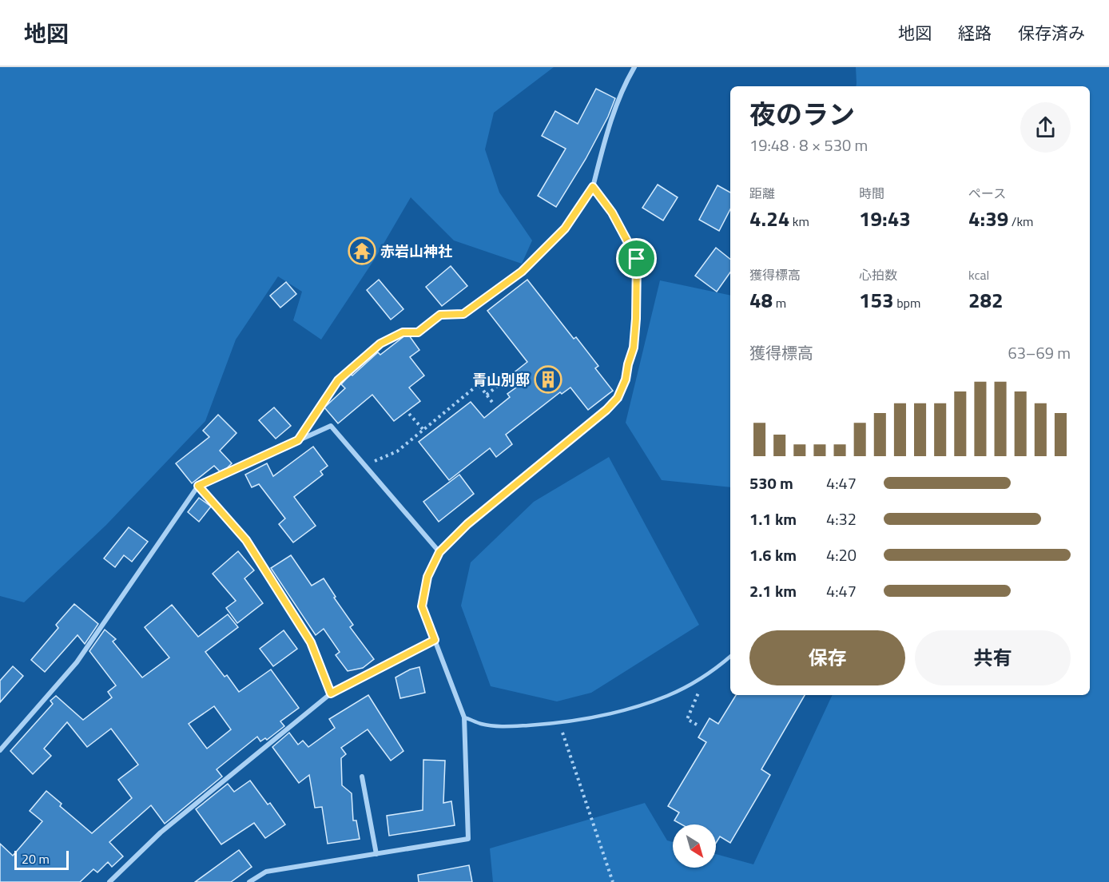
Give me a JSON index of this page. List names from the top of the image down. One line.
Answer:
{"places":{"temple":["赤岩山神社"],"building":["青山別邸"]},"scale_bar":"20 m","north":"bottom right","page":{"header":"地図","nav":["地図","経路","保存済み"],"heading":["夜のラン","19:48 · 8 × 530 m"],"stats":[["距離","4.24 km"],["時間","19:43"],["ペース","4:39 /km"],["獲得標高","48 m"],["心拍数","153 bpm"],["kcal","282"]],"chart":["獲得標高","63–69 m"],"list":[{"name":"530 m","note":"4:47"},{"name":"1.1 km","note":"4:32"},{"name":"1.6 km","note":"4:20"},{"name":"2.1 km","note":"4:47"}],"buttons":["保存","共有"],"scale":"20 m"}}
